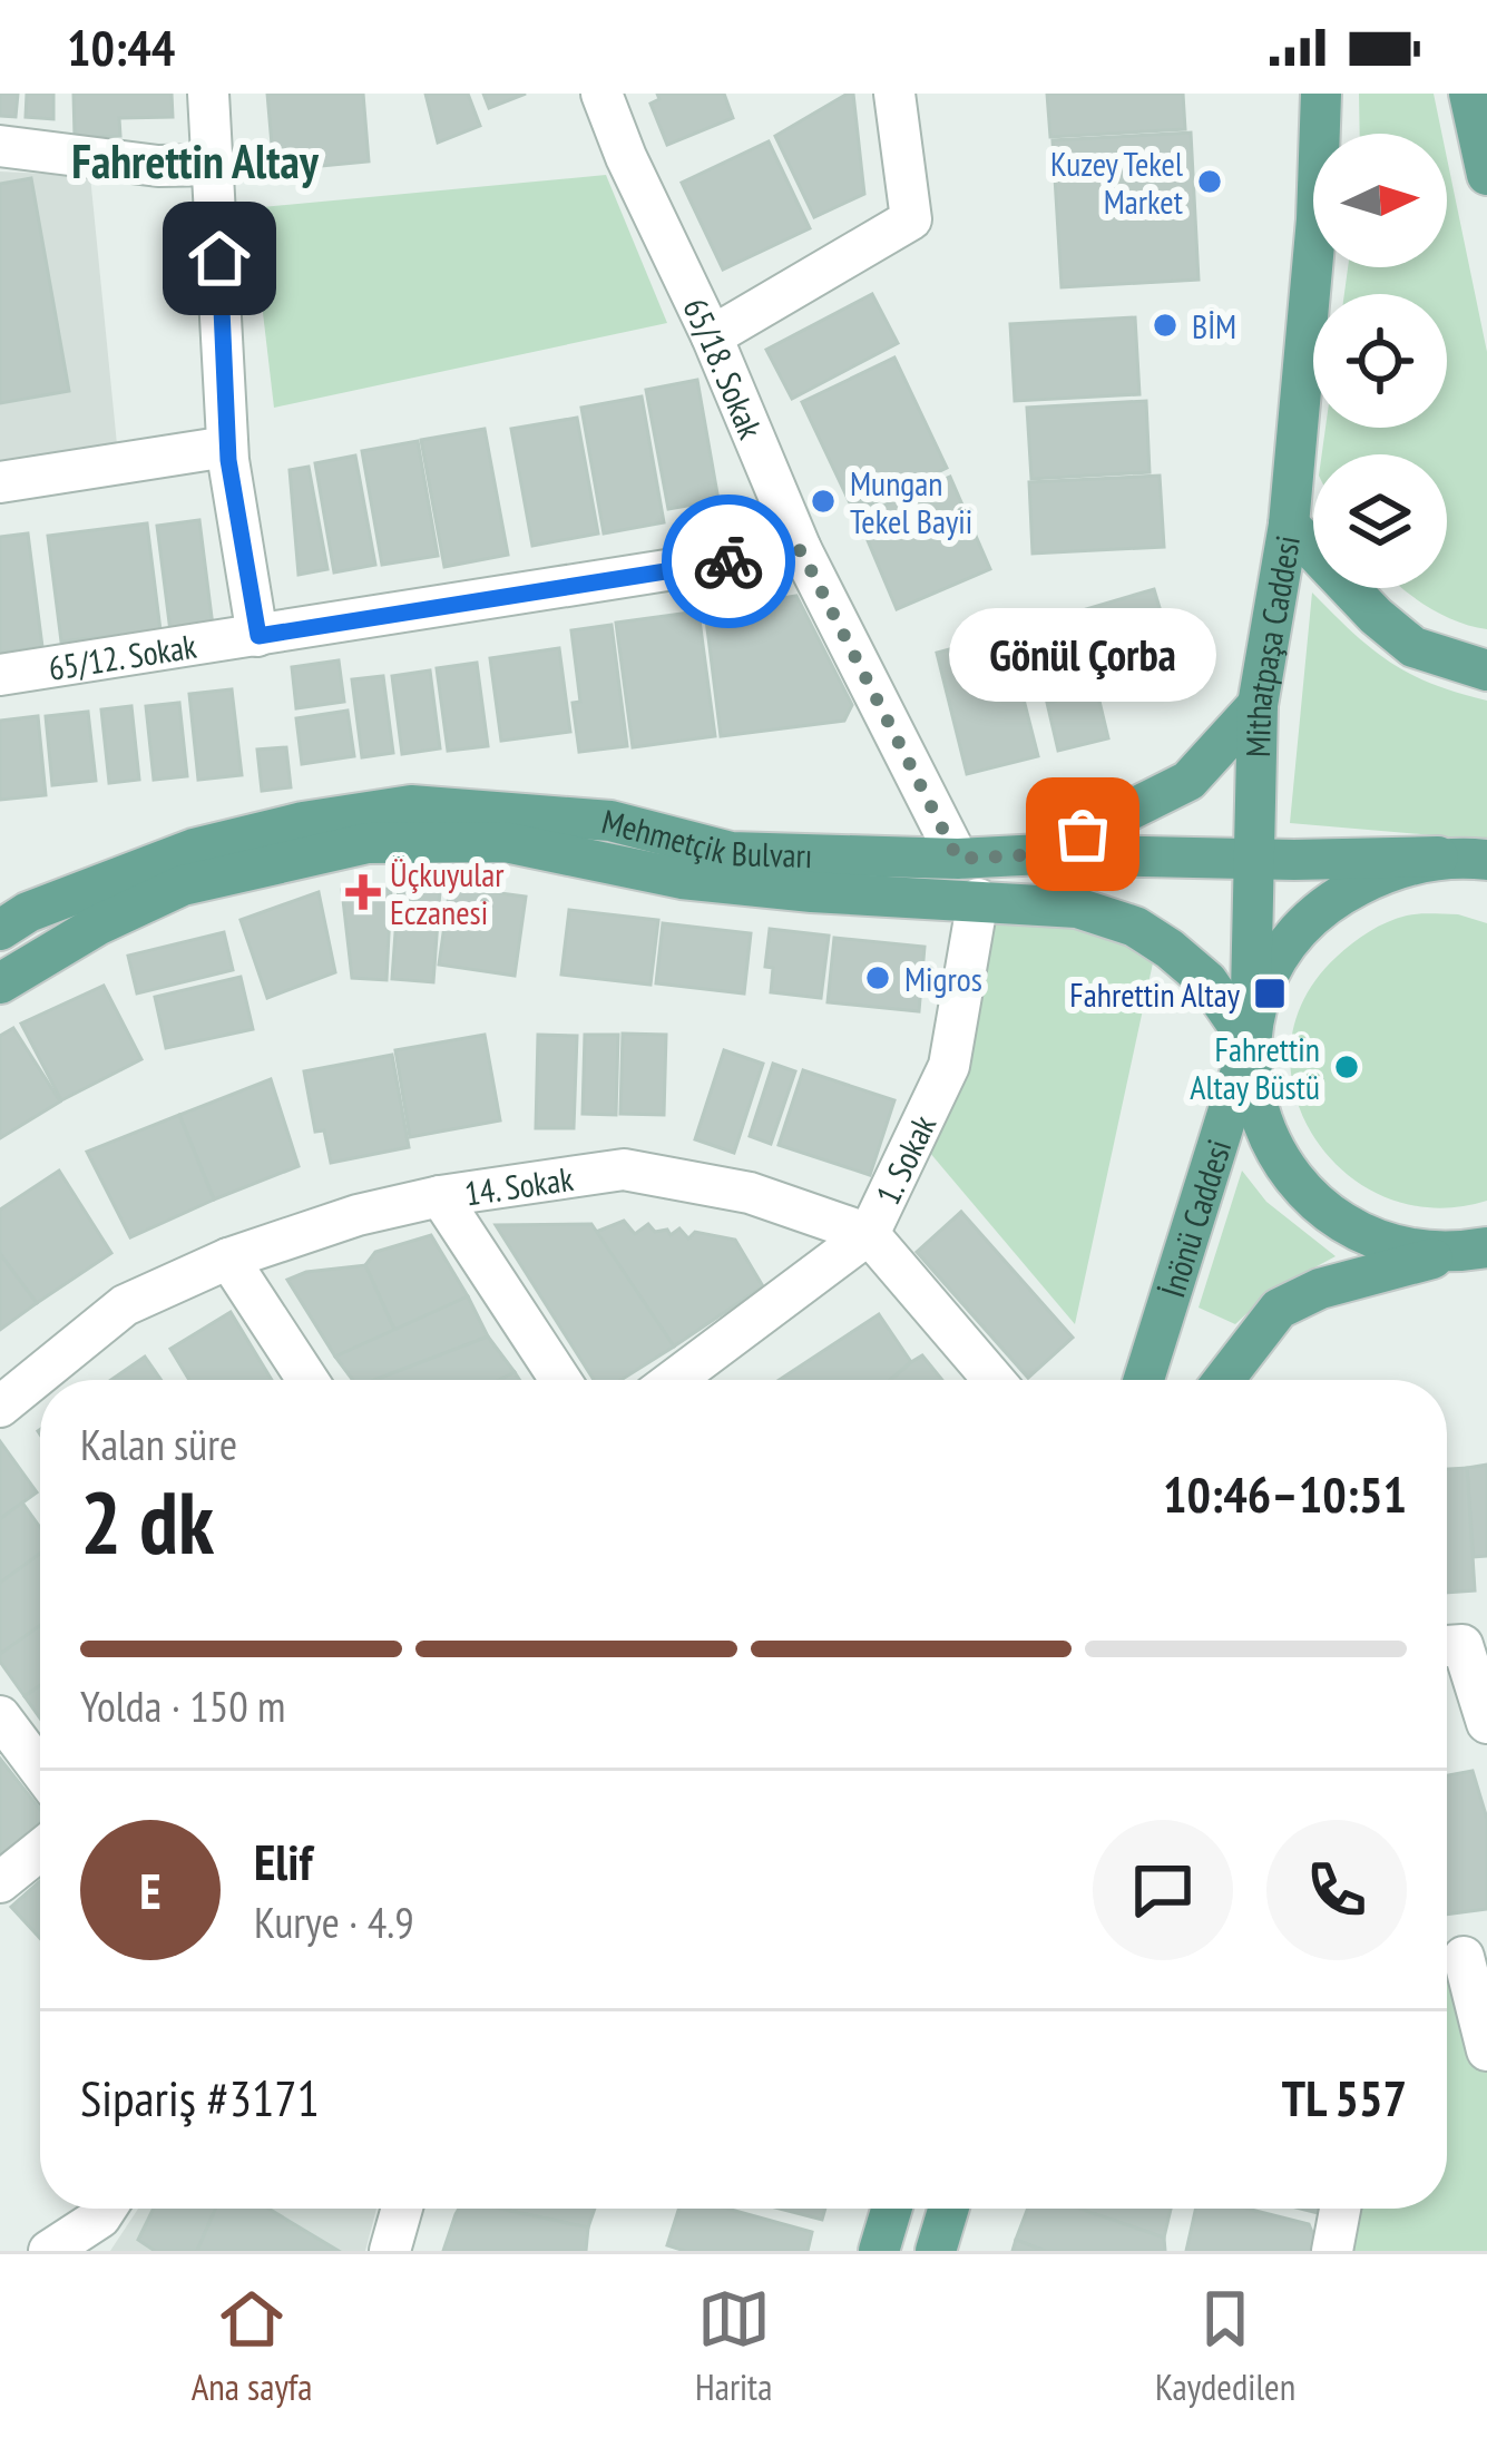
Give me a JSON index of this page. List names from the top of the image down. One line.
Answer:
{"streets":{"main road":["Mithatpaşa Caddesi","Mehmetçik Bulvarı","İnönü Caddesi"],"street":["65/18. Sokak","65/12. Sokak","1. Sokak","14. Sokak"]},"crossings":[["65/18. Sokak","65/12. Sokak"],["65/18. Sokak","Mehmetçik Bulvarı"],["Mithatpaşa Caddesi","Mehmetçik Bulvarı"],["Mithatpaşa Caddesi","İnönü Caddesi"],["Mehmetçik Bulvarı","1. Sokak"],["Mehmetçik Bulvarı","İnönü Caddesi"],["1. Sokak","14. Sokak"]],"districts":["Fahrettin Altay"],"places":{"other":["Kuzey Tekel Market","BİM","Mungan Tekel Bayii","Gönül Çorba","Migros","Fahrettin Altay Büstü"],"health":["Üçkuyular Eczanesi"],"transit":["Fahrettin Altay"]},"north":"right","page":{"status":"10:44","bubble":"Gönül Çorba","heading":["2 dk","Kalan süre","10:46–10:51"],"panel":["Elif","Kurye · 4.9","Sipariş #3171","TL 557"],"bar":"Yolda · 150 m","round":"E","tabs":["Ana sayfa","Harita","Kaydedilen"]}}
